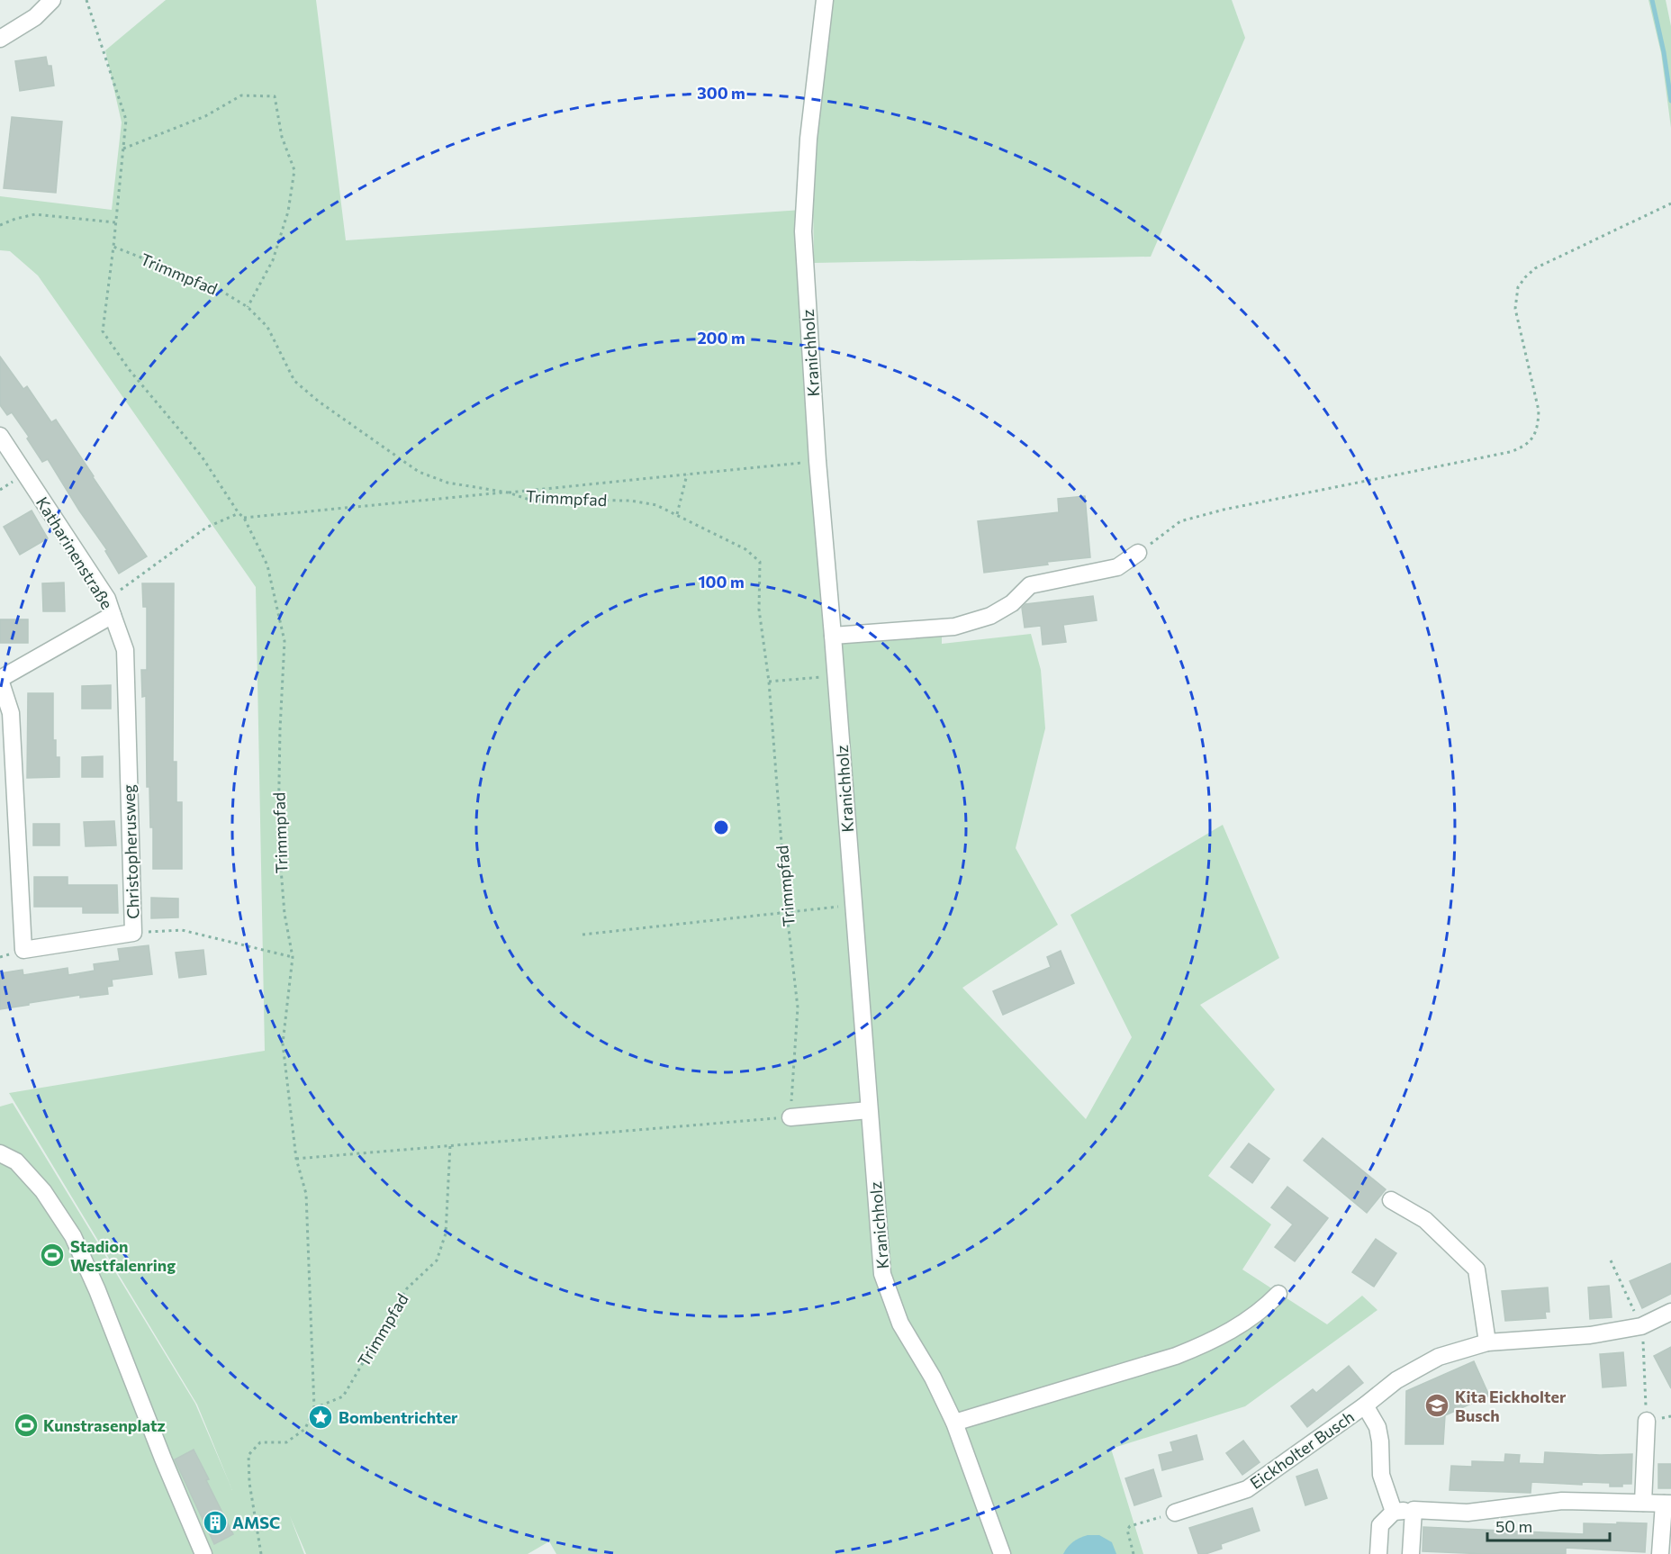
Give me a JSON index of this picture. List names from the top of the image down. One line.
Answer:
{"streets":{"street":["Kranichholz","Katharinenstraße","Christopherusweg","Eickholter Busch"],"path":["Trimmpfad"]},"crossings":[["Katharinenstraße","Christopherusweg"]],"places":{"sports":["Stadion Westfalenring","Kunstrasenplatz"],"school or university":["Kita Eickholter Busch"],"place":["Bombentrichter"],"building":["AMSC"]},"scale_bar":"50 m","rings":["300 m","200 m","100 m"]}
